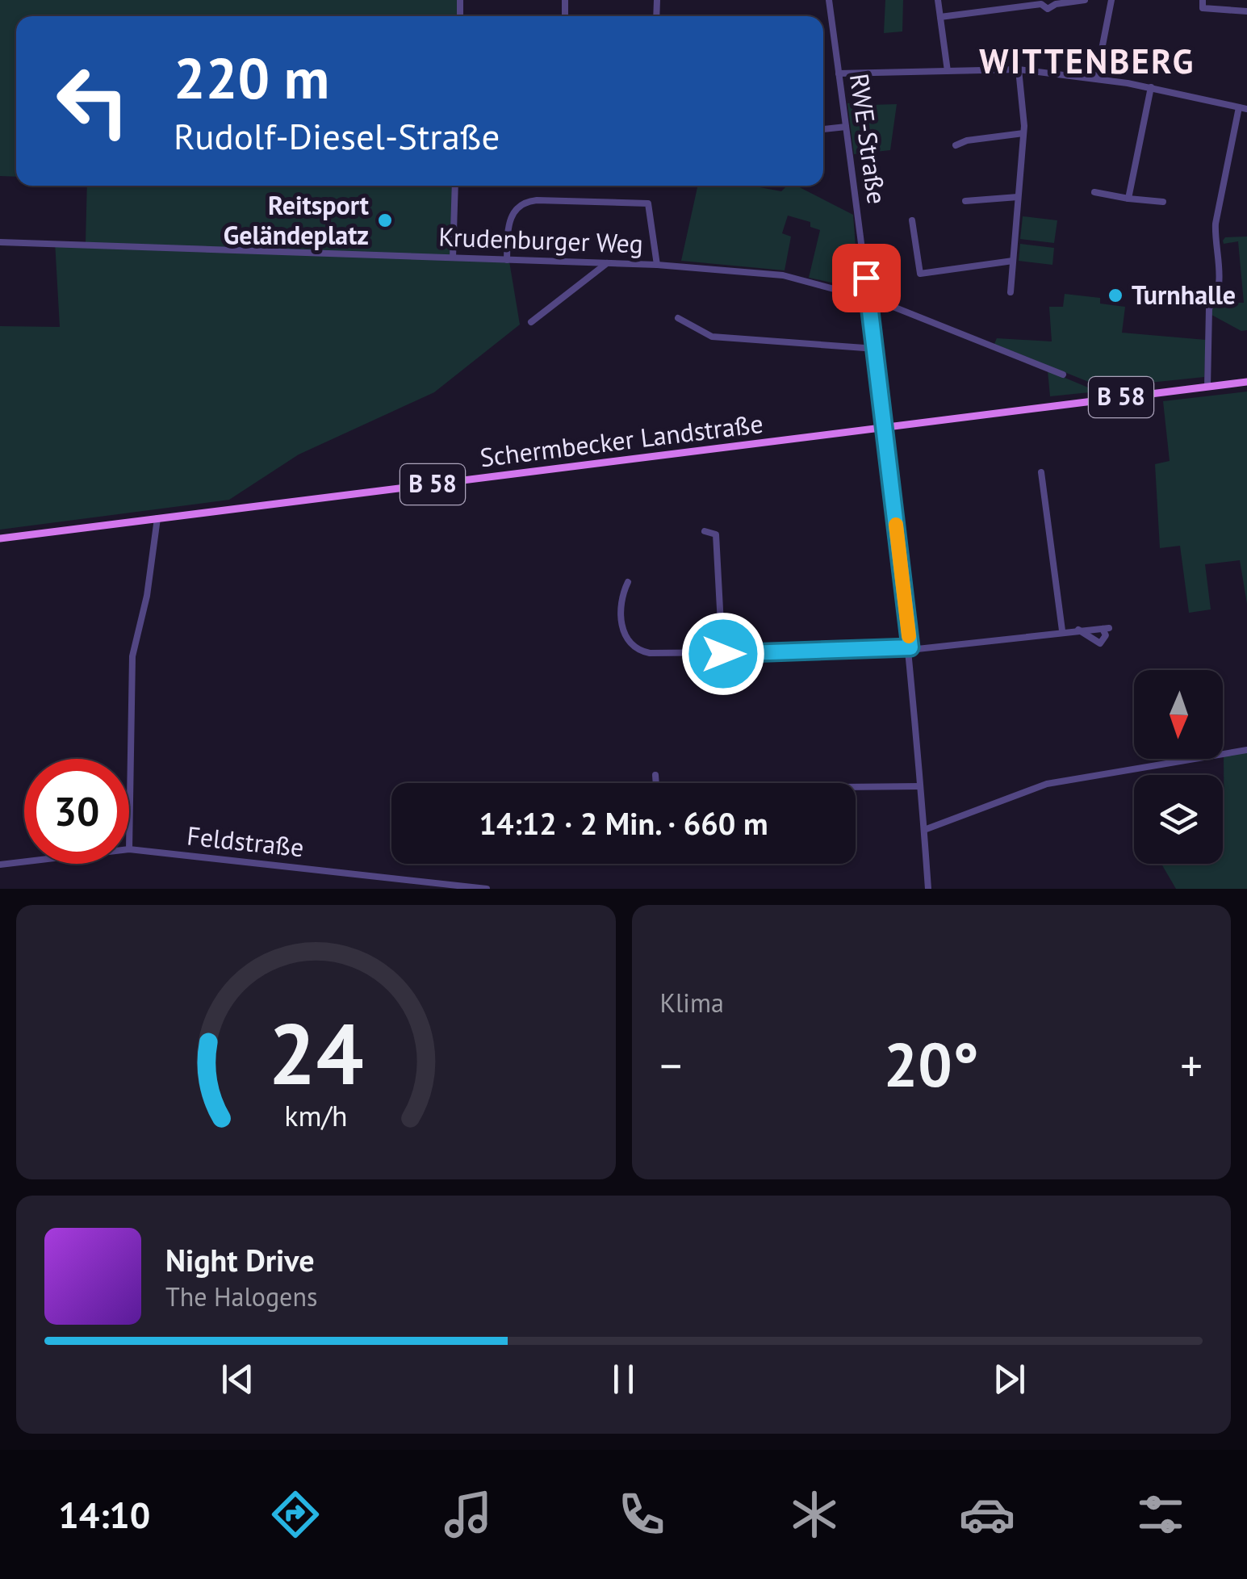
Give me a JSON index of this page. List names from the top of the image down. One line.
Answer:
{"streets":{"main road":["B 58","Schermbecker Landstraße"],"street":["RWE-Straße","Krudenburger Weg","Feldstraße"]},"crossings":[["RWE-Straße","Krudenburger Weg"],["RWE-Straße","Schermbecker Landstraße"]],"districts":["WITTENBERG"],"places":["Reitsport Geländeplatz","Turnhalle"],"north":"bottom","page":{"turn":["220 m","Rudolf-Diesel-Straße"],"limit":"30","trip":"14:12 · 2 Min. · 660 m","tile":"Klima","heat":["−","20°","+"],"song":["Night Drive","The Halogens"],"tabs":"14:10","gauge":["24","km/h"]}}
